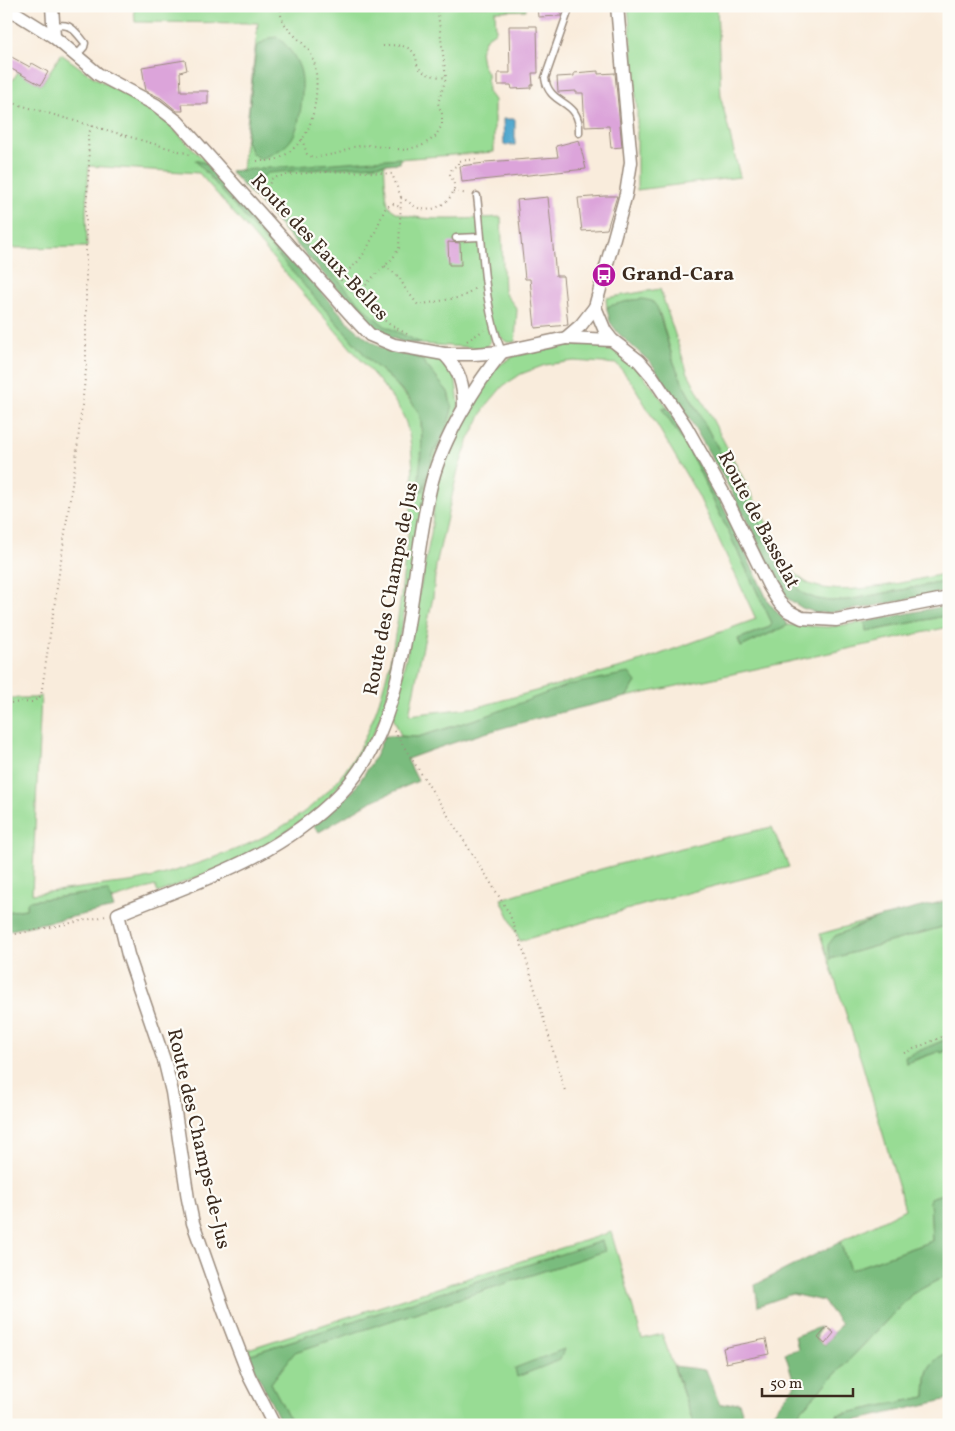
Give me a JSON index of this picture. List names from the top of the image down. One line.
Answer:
{"streets":{"street":["Route des Eaux-Belles","Route de Basselat","Route des Champs de Jus","Route des Champs-de-Jus"]},"crossings":[["Route des Eaux-Belles","Route de Basselat"],["Route des Eaux-Belles","Route des Champs de Jus"],["Route des Champs de Jus","Route des Champs-de-Jus"]],"places":{"bus stop":["Grand-Cara"]},"scale_bar":"50 m"}
